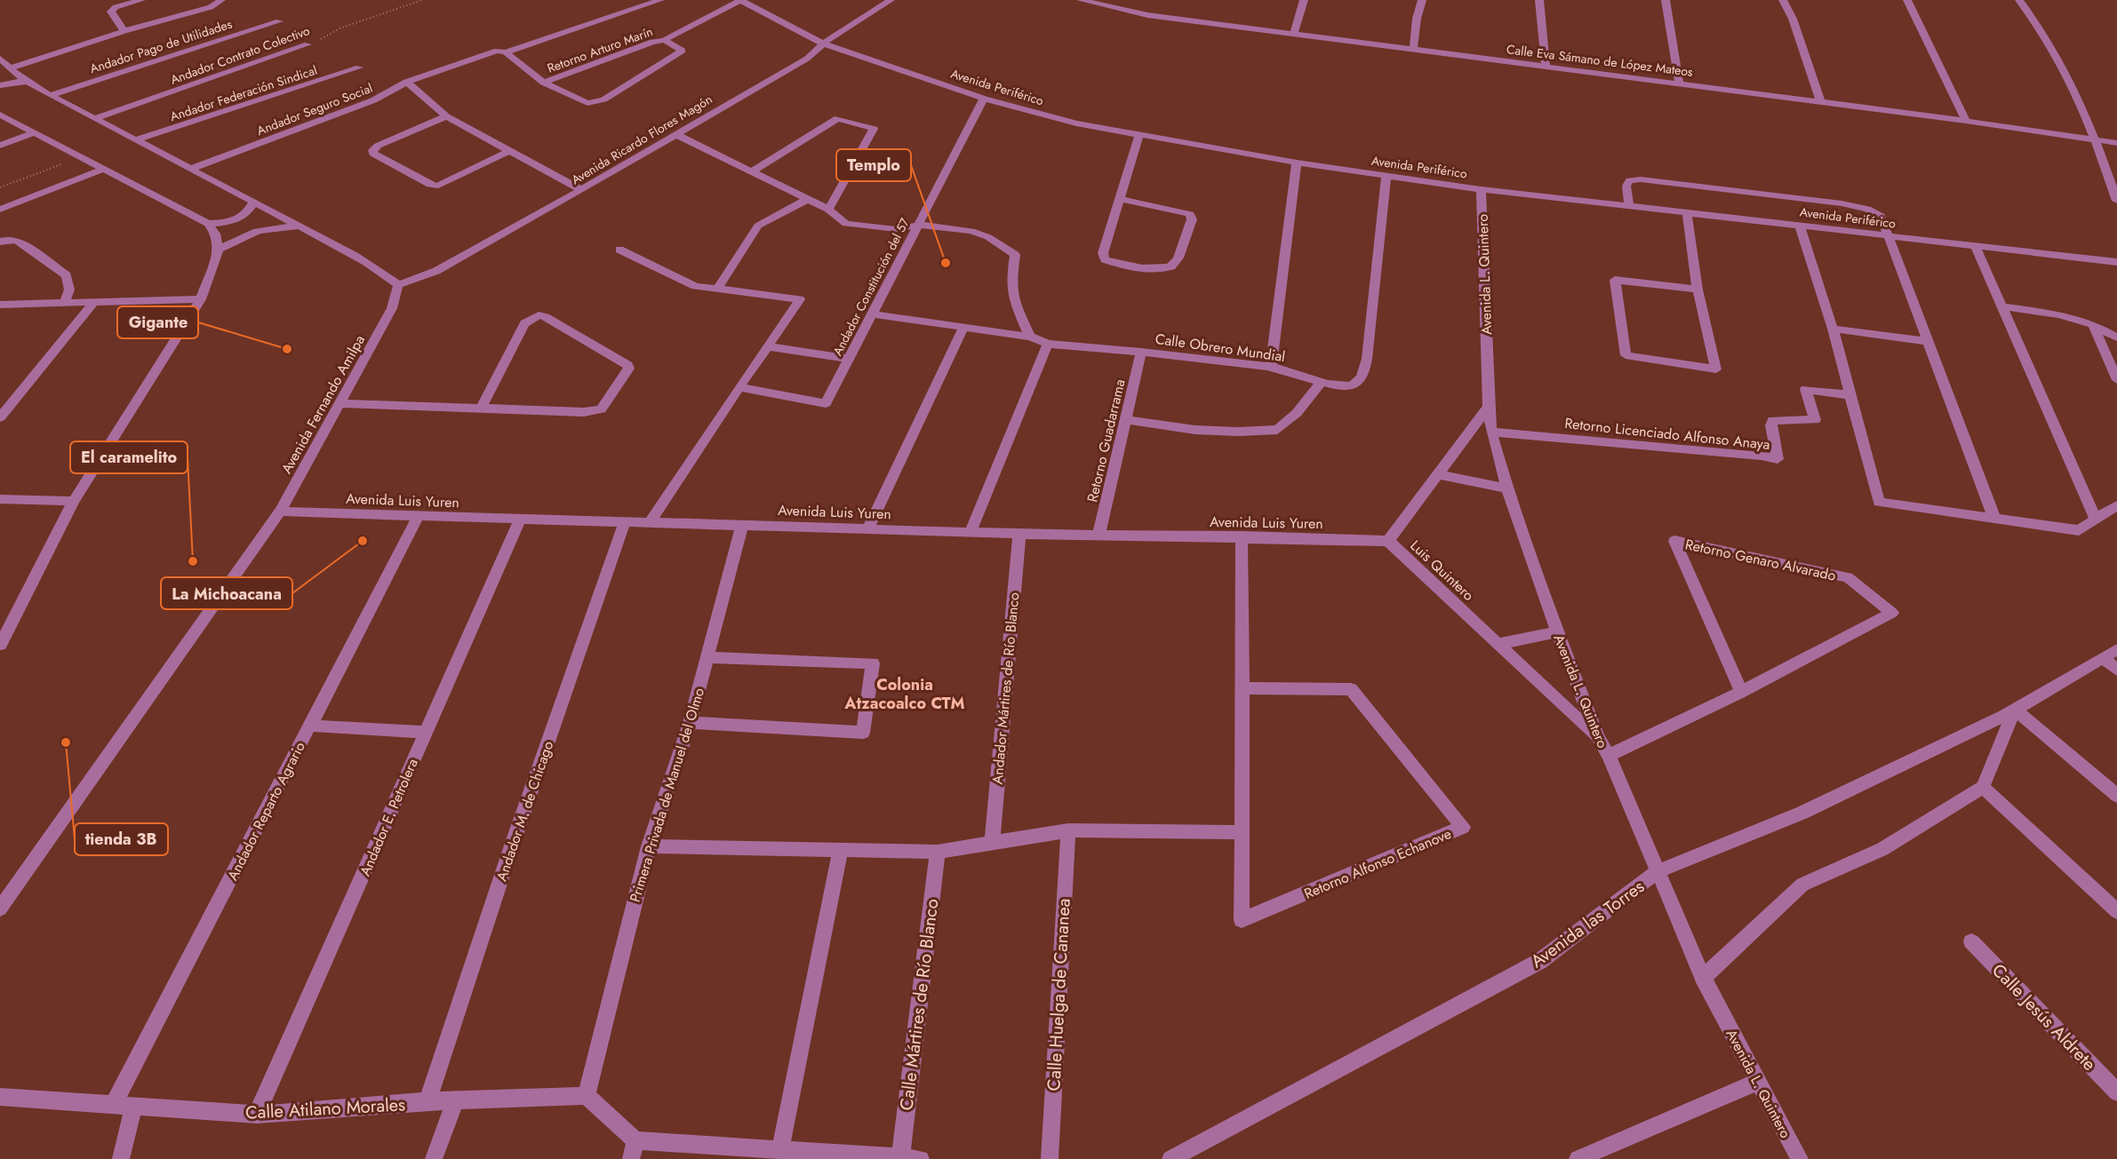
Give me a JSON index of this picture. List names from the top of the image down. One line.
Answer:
{"streets":{"street":["Andador Pago de Utilidades","Retorno Arturo Marín","Andador Contrato Colectivo","Calle Eva Sámano de López Mateos","Avenida Periférico","Andador Federación Sindical","Andador Seguro Social","Avenida Ricardo Flores Magón","Avenida L. Quintero","Andador Constitución del 57","Calle Obrero Mundial","Avenida Fernando Amilpa","Retorno Licenciado Alfonso Anaya","Retorno Guadarrama","Avenida Luis Yuren","Retorno Genaro Alvarado","Luis Quintero","Andador Mártires de Río Blanco","Primera Privada de Manuel del Olmo","Andador Reparto Agrario","Andador M. de Chicago","Andador E. Petrolera","Retorno Alfonso Echanove","Avenida las Torres","Calle Huelga de Cananea","Calle Mártires de Río Blanco","Calle Jesús Aldrete","Calle Atilano Morales"]},"crossings":[["Retorno Arturo Marín","Avenida Periférico"],["Retorno Arturo Marín","Andador Seguro Social"],["Avenida Periférico","Avenida Ricardo Flores Magón"],["Avenida Periférico","Avenida L. Quintero"],["Avenida Periférico","Andador Constitución del 57"],["Avenida Periférico","Calle Obrero Mundial"],["Avenida Ricardo Flores Magón","Avenida Fernando Amilpa"],["Avenida L. Quintero","Retorno Licenciado Alfonso Anaya"],["Avenida L. Quintero","Retorno Genaro Alvarado"],["Avenida L. Quintero","Luis Quintero"],["Avenida L. Quintero","Avenida las Torres"],["Andador Constitución del 57","Calle Obrero Mundial"],["Calle Obrero Mundial","Retorno Guadarrama"],["Avenida Fernando Amilpa","Avenida Luis Yuren"],["Retorno Guadarrama","Avenida Luis Yuren"],["Avenida Luis Yuren","Luis Quintero"],["Avenida Luis Yuren","Andador Mártires de Río Blanco"],["Avenida Luis Yuren","Primera Privada de Manuel del Olmo"],["Avenida Luis Yuren","Andador Reparto Agrario"],["Avenida Luis Yuren","Andador M. de Chicago"],["Avenida Luis Yuren","Andador E. Petrolera"],["Avenida Luis Yuren","Retorno Alfonso Echanove"],["Primera Privada de Manuel del Olmo","Calle Atilano Morales"],["Andador Reparto Agrario","Calle Atilano Morales"],["Andador M. de Chicago","Calle Atilano Morales"],["Andador E. Petrolera","Calle Atilano Morales"]],"districts":["Colonia Atzacoalco CTM"],"places":["Templo","Gigante","La Michoacana","El caramelito","tienda 3B"]}
